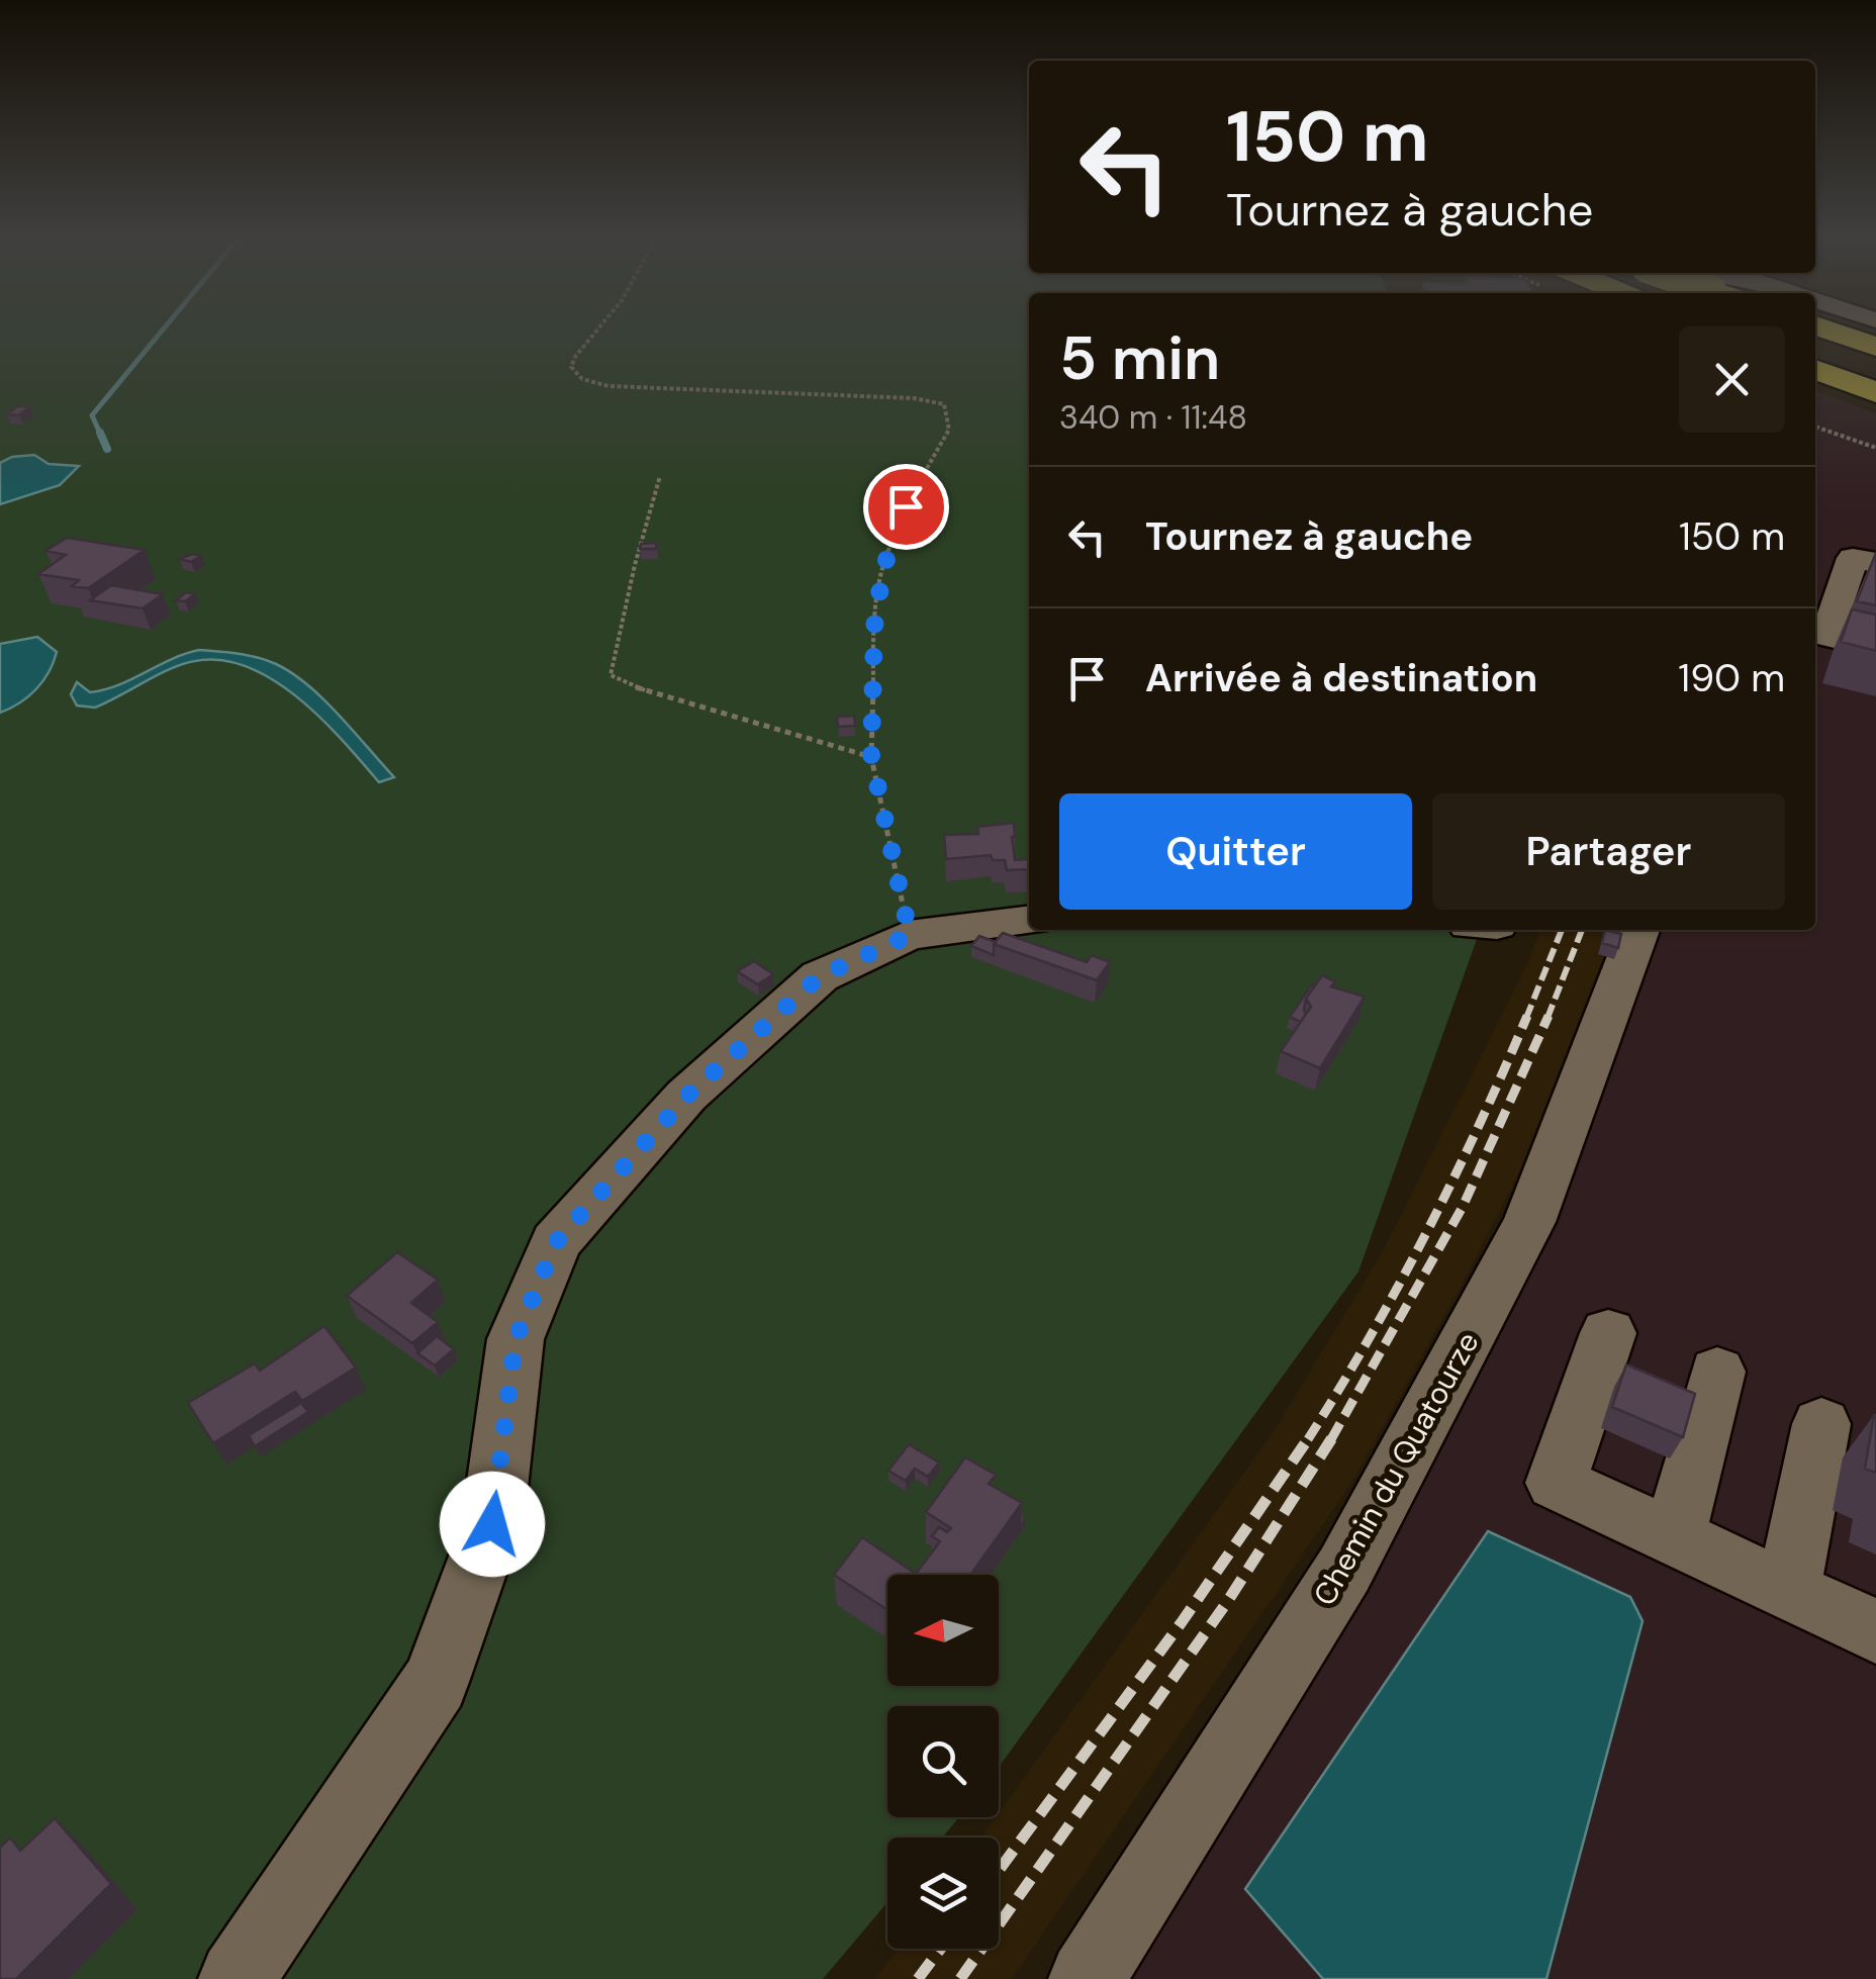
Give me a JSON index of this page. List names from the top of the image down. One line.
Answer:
{"streets":{"street":["Chemin du Quatourze"]},"north":"left","page":{"turn":["150 m","Tournez à gauche"],"heading":["5 min","340 m · 11:48"],"list":[{"name":"Tournez à gauche","value":"150 m"},{"name":"Arrivée à destination","value":"190 m"}],"buttons":["Quitter","Partager"]}}
